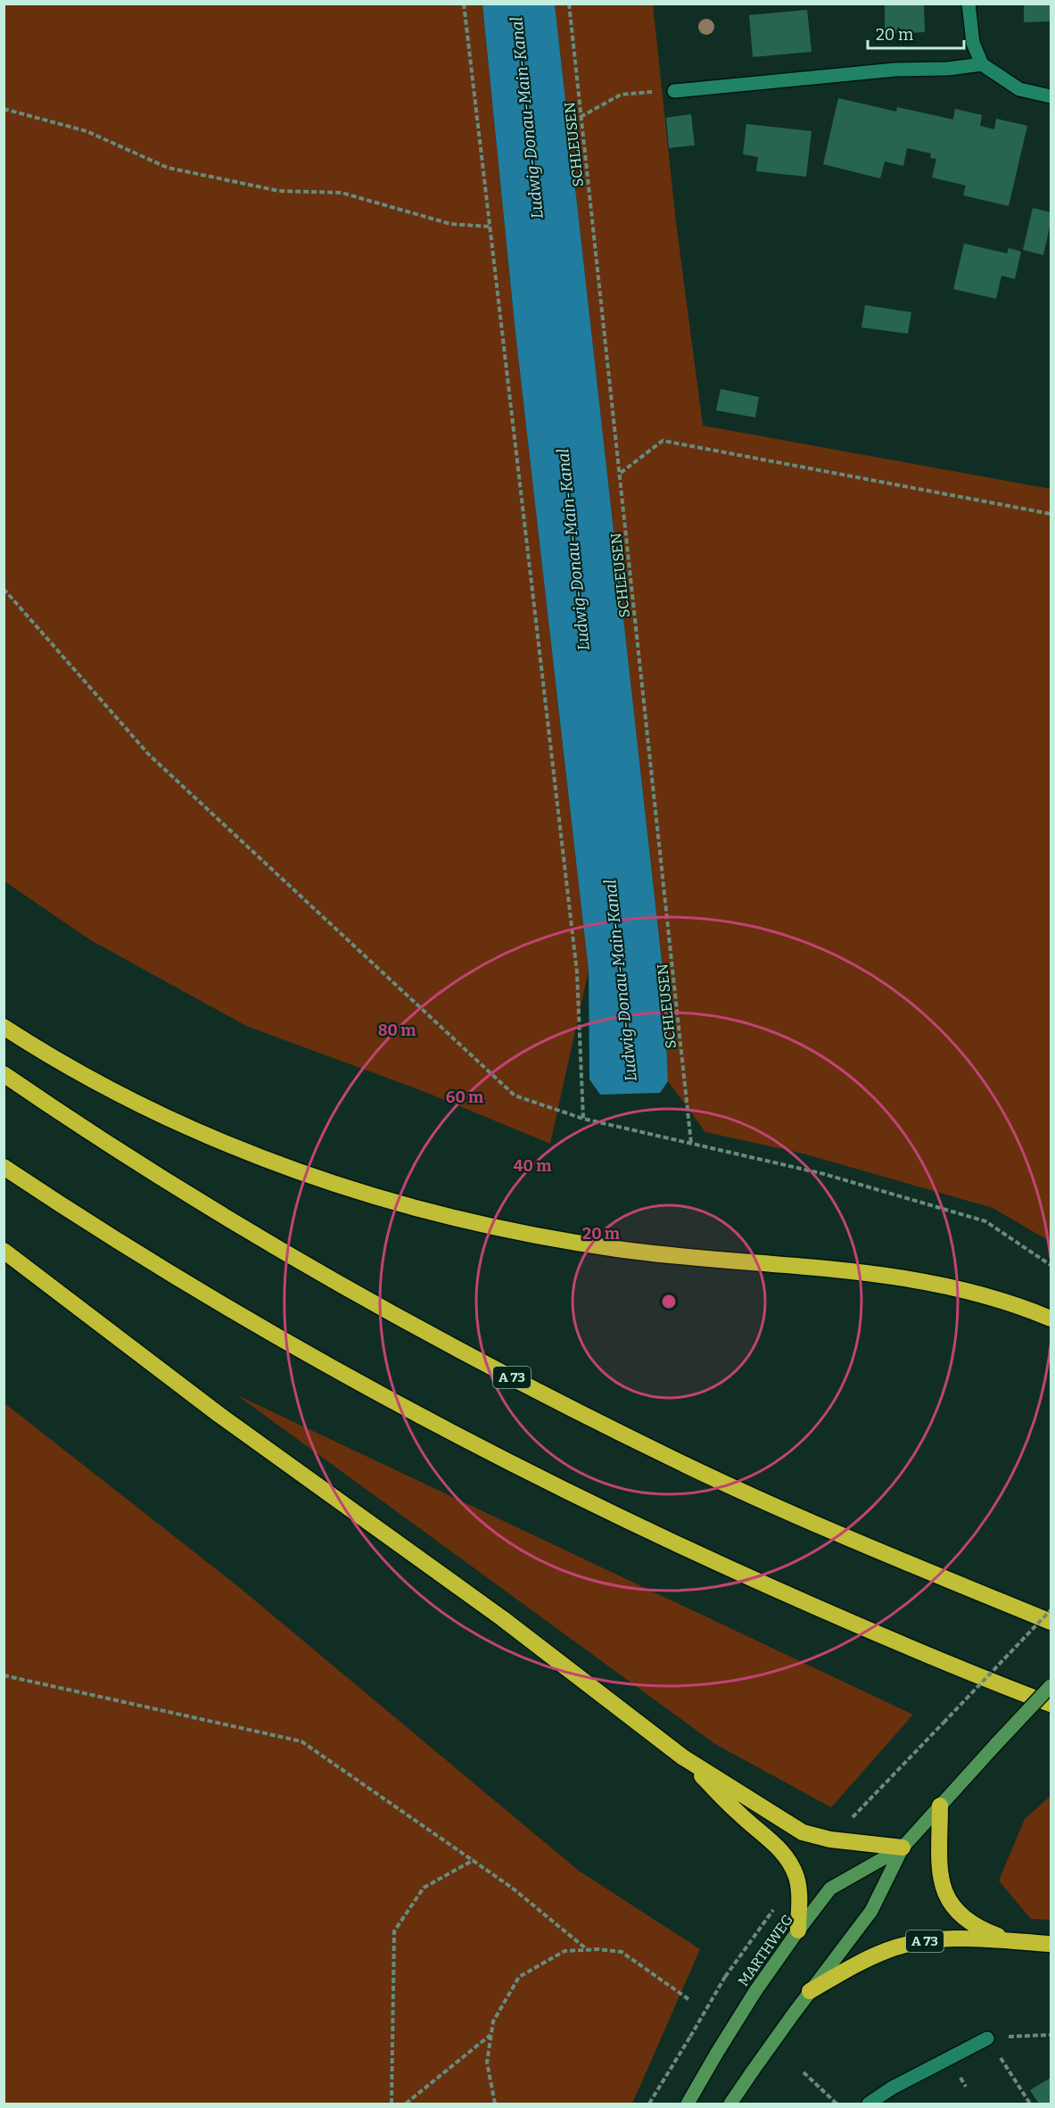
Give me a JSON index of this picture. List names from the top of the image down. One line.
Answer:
{"streets":{"highway":["A 73"],"main road":["MARTHWEG"],"path":["SCHLEUSEN"]},"crossings":[["A 73","MARTHWEG"]],"water":["Ludwig-Donau-Main-Kanal"],"scale_bar":"20 m","rings":["80 m","60 m","40 m","20 m"]}
